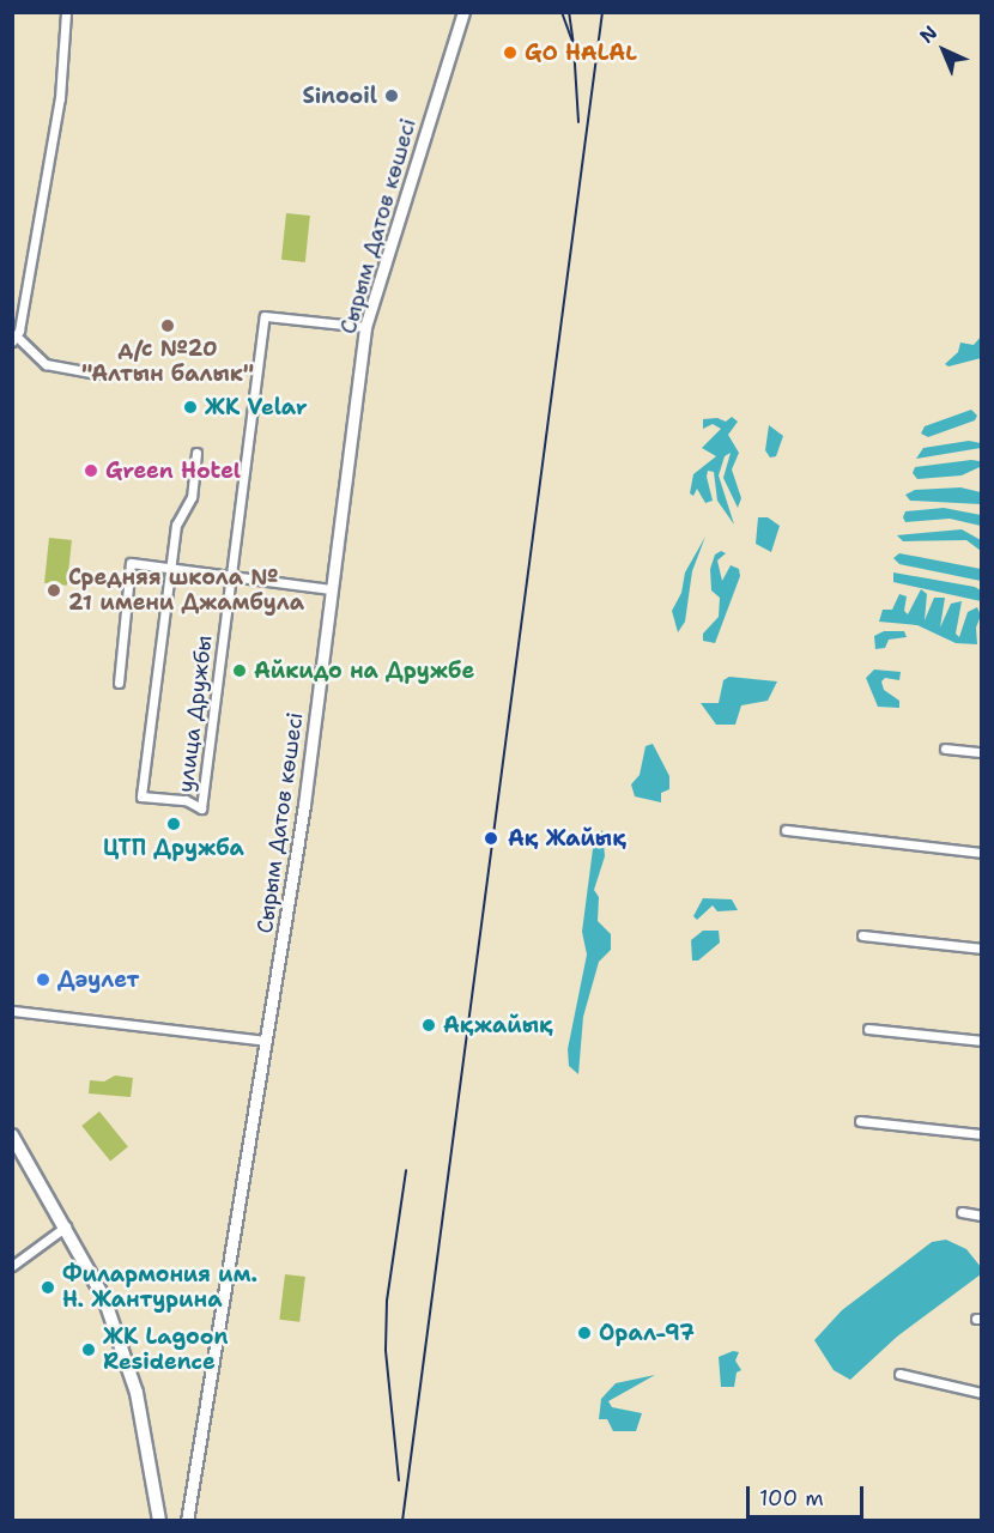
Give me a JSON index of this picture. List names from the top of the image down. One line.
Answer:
{"streets":{"main road":["Сырым Датов көшесі"],"street":["улица Дружбы"]},"crossings":[["Сырым Датов көшесі","улица Дружбы"]],"places":["GO HALAL","Sinooil","д/с №20 \"Алтын балык\"","ЖК Velar","Green Hotel","Средняя школа № 21 имени Джамбула","Айкидо на Дружбе","ЦТП Дружба","Ақ Жайық","Дәулет","Ақжайық","Филармония им. Н. Жантурина","Орал-97","ЖК Lagoon Residence"],"scale_bar":"100 m","north":"top left"}
